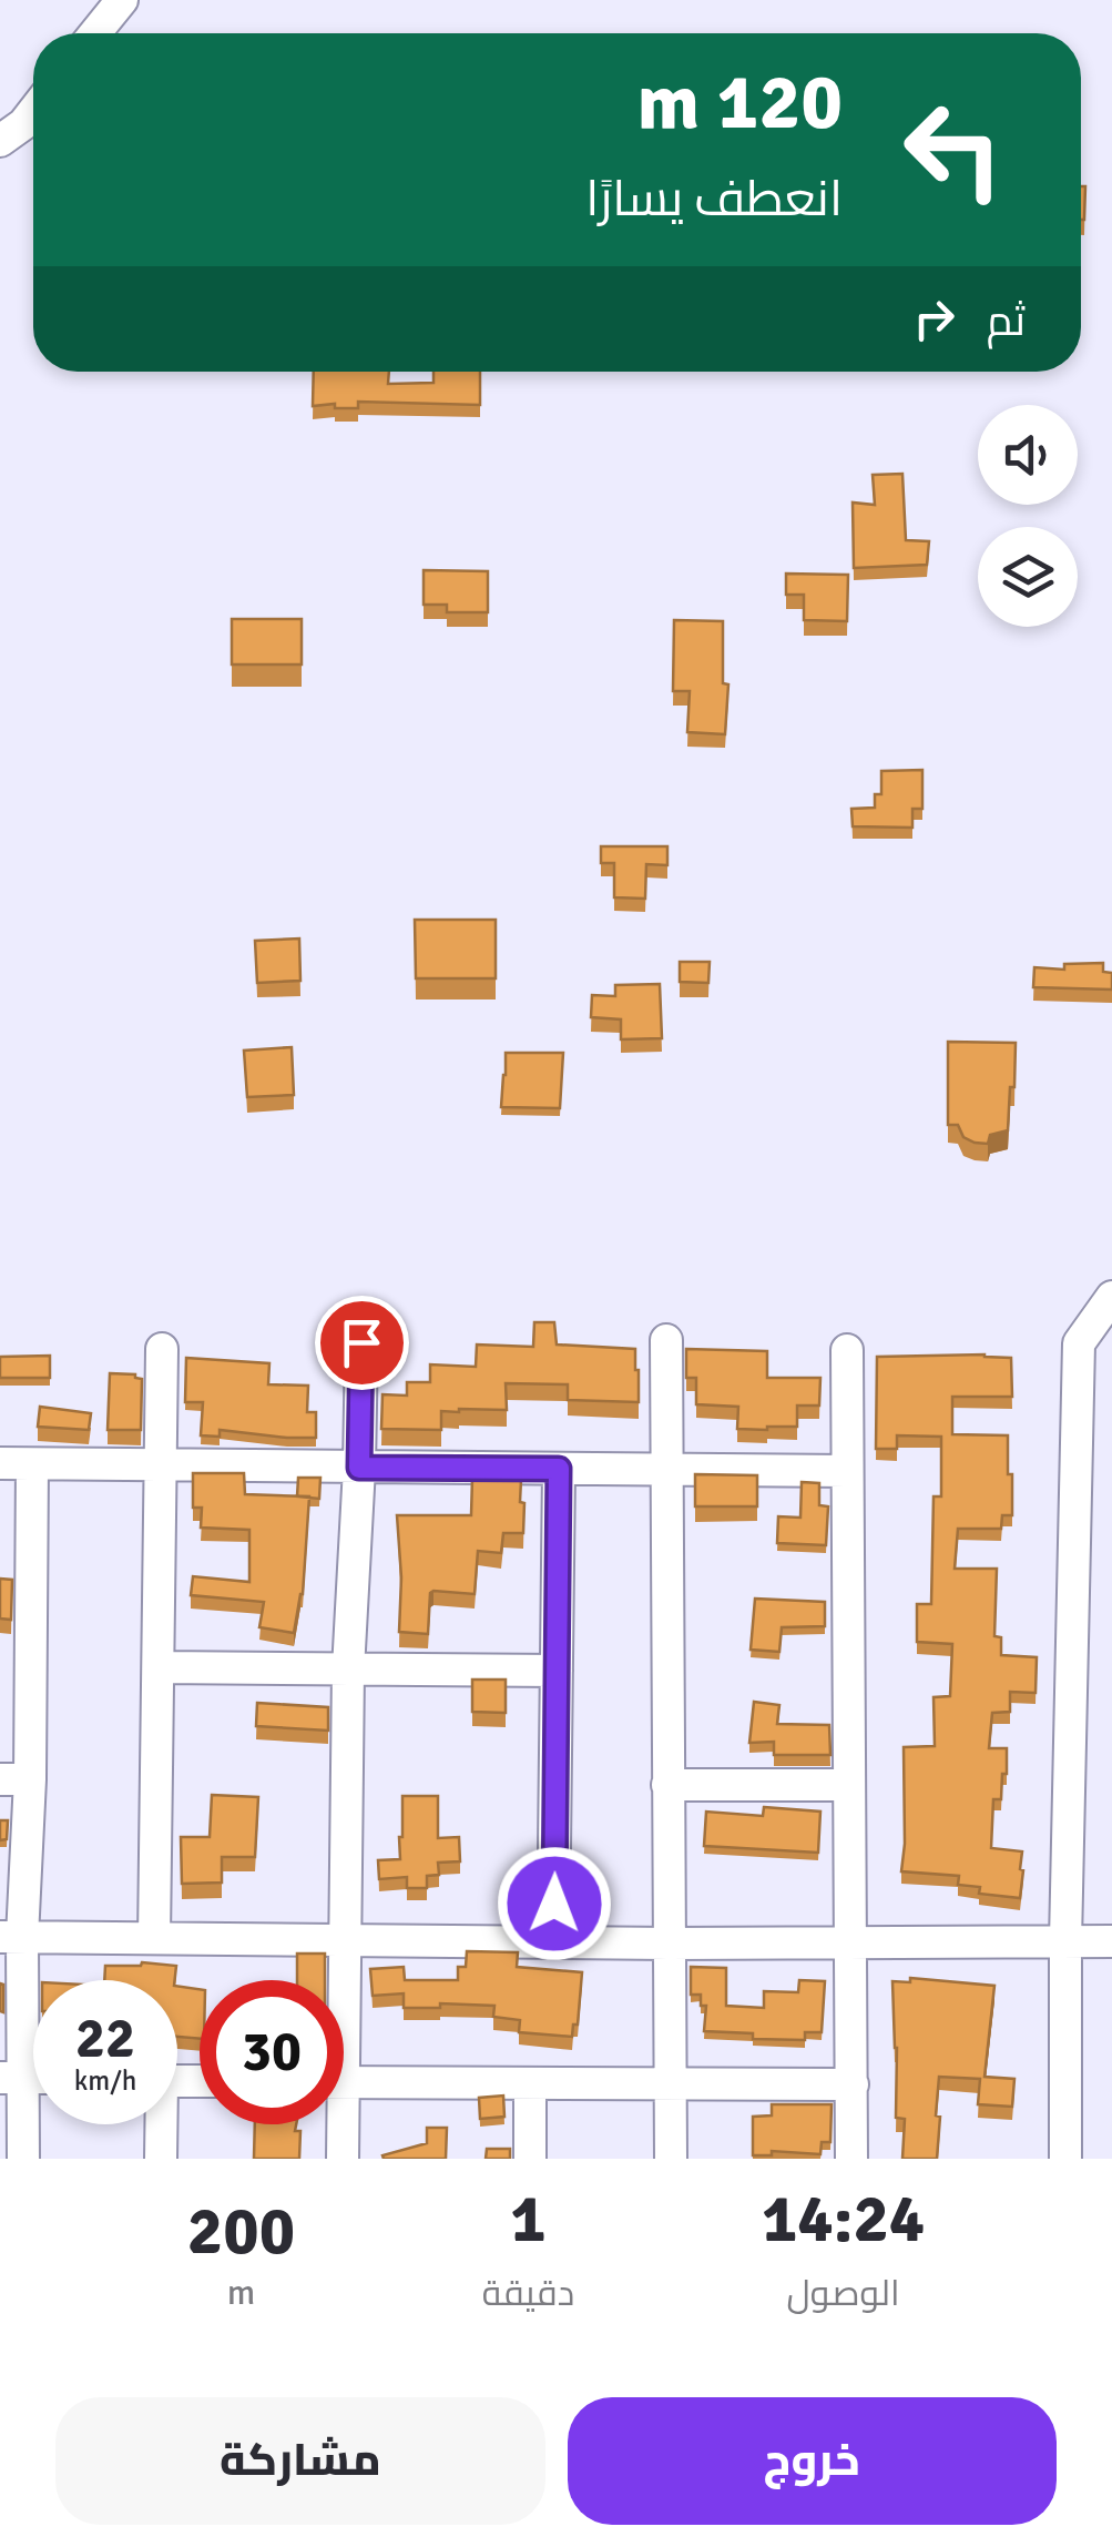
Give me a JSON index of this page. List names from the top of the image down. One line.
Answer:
{"page":{"turn":["120 m","انعطف يسارًا"],"then":"ثم","speed":"22 km/h","limit":"30","eta":["14:24","الوصول","1","دقيقة","200","m"],"buttons":["خروج","مشاركة"]}}
